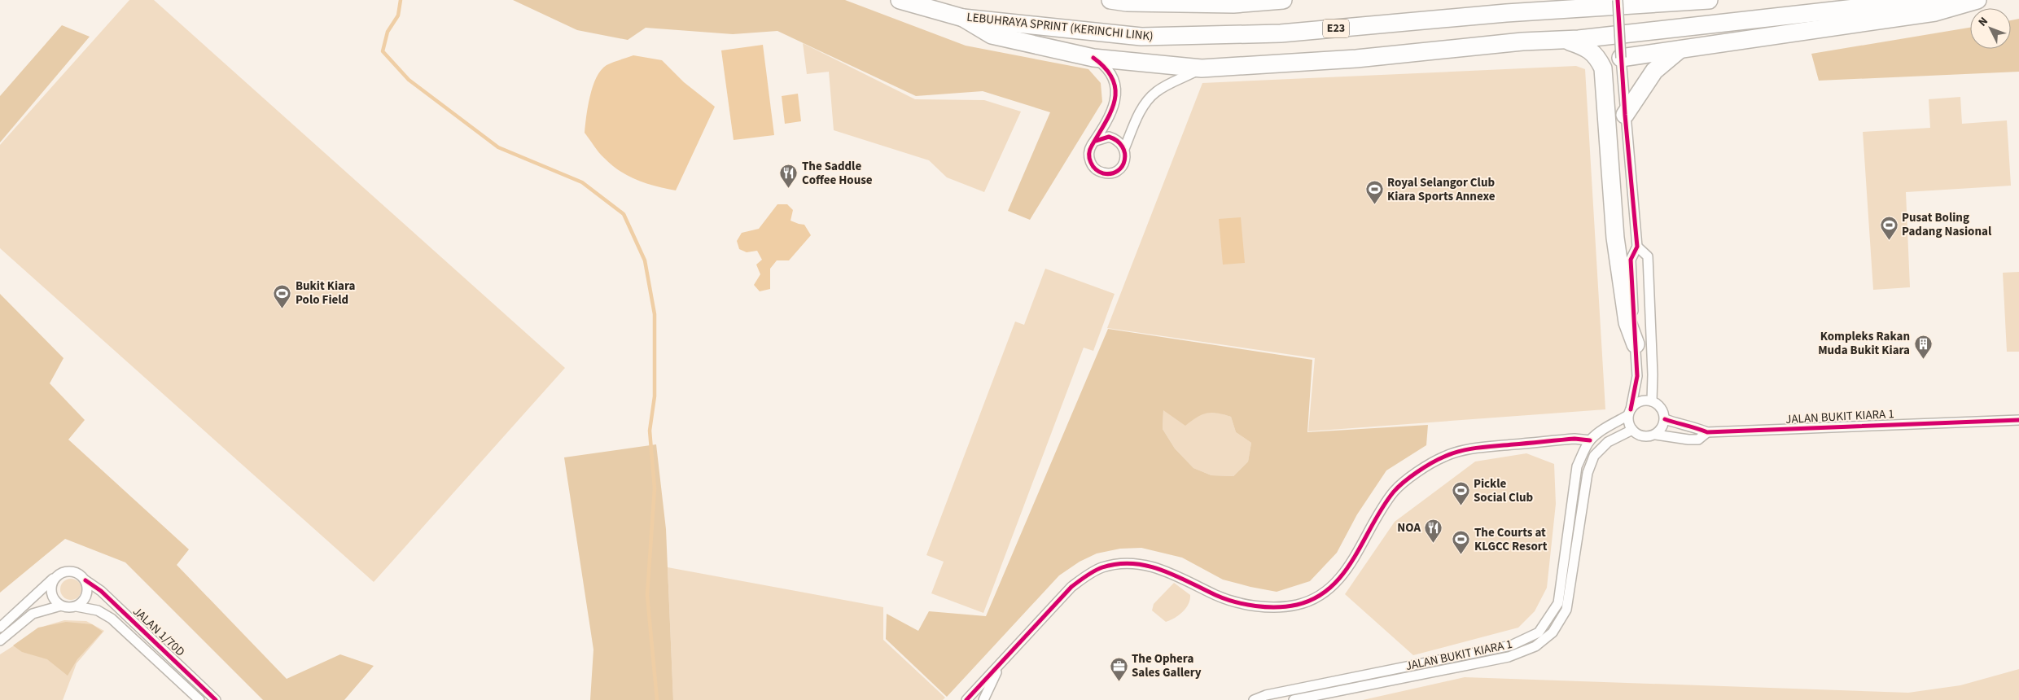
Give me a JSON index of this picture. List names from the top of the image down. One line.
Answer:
{"streets":{"highway":["LEBUHRAYA SPRINT (KERINCHI LINK)","E23"],"street":["JALAN BUKIT KIARA 1","JALAN 1/70D"]},"places":{"restaurant":["The Saddle Coffee House","NOA"],"sports":["Royal Selangor Club Kiara Sports Annexe","Pusat Boling Padang Nasional","Bukit Kiara Polo Field","Pickle Social Club","The Courts at KLGCC Resort"],"building":["Kompleks Rakan Muda Bukit Kiara"],"office":["The Ophera Sales Gallery"]},"north":"top left"}
